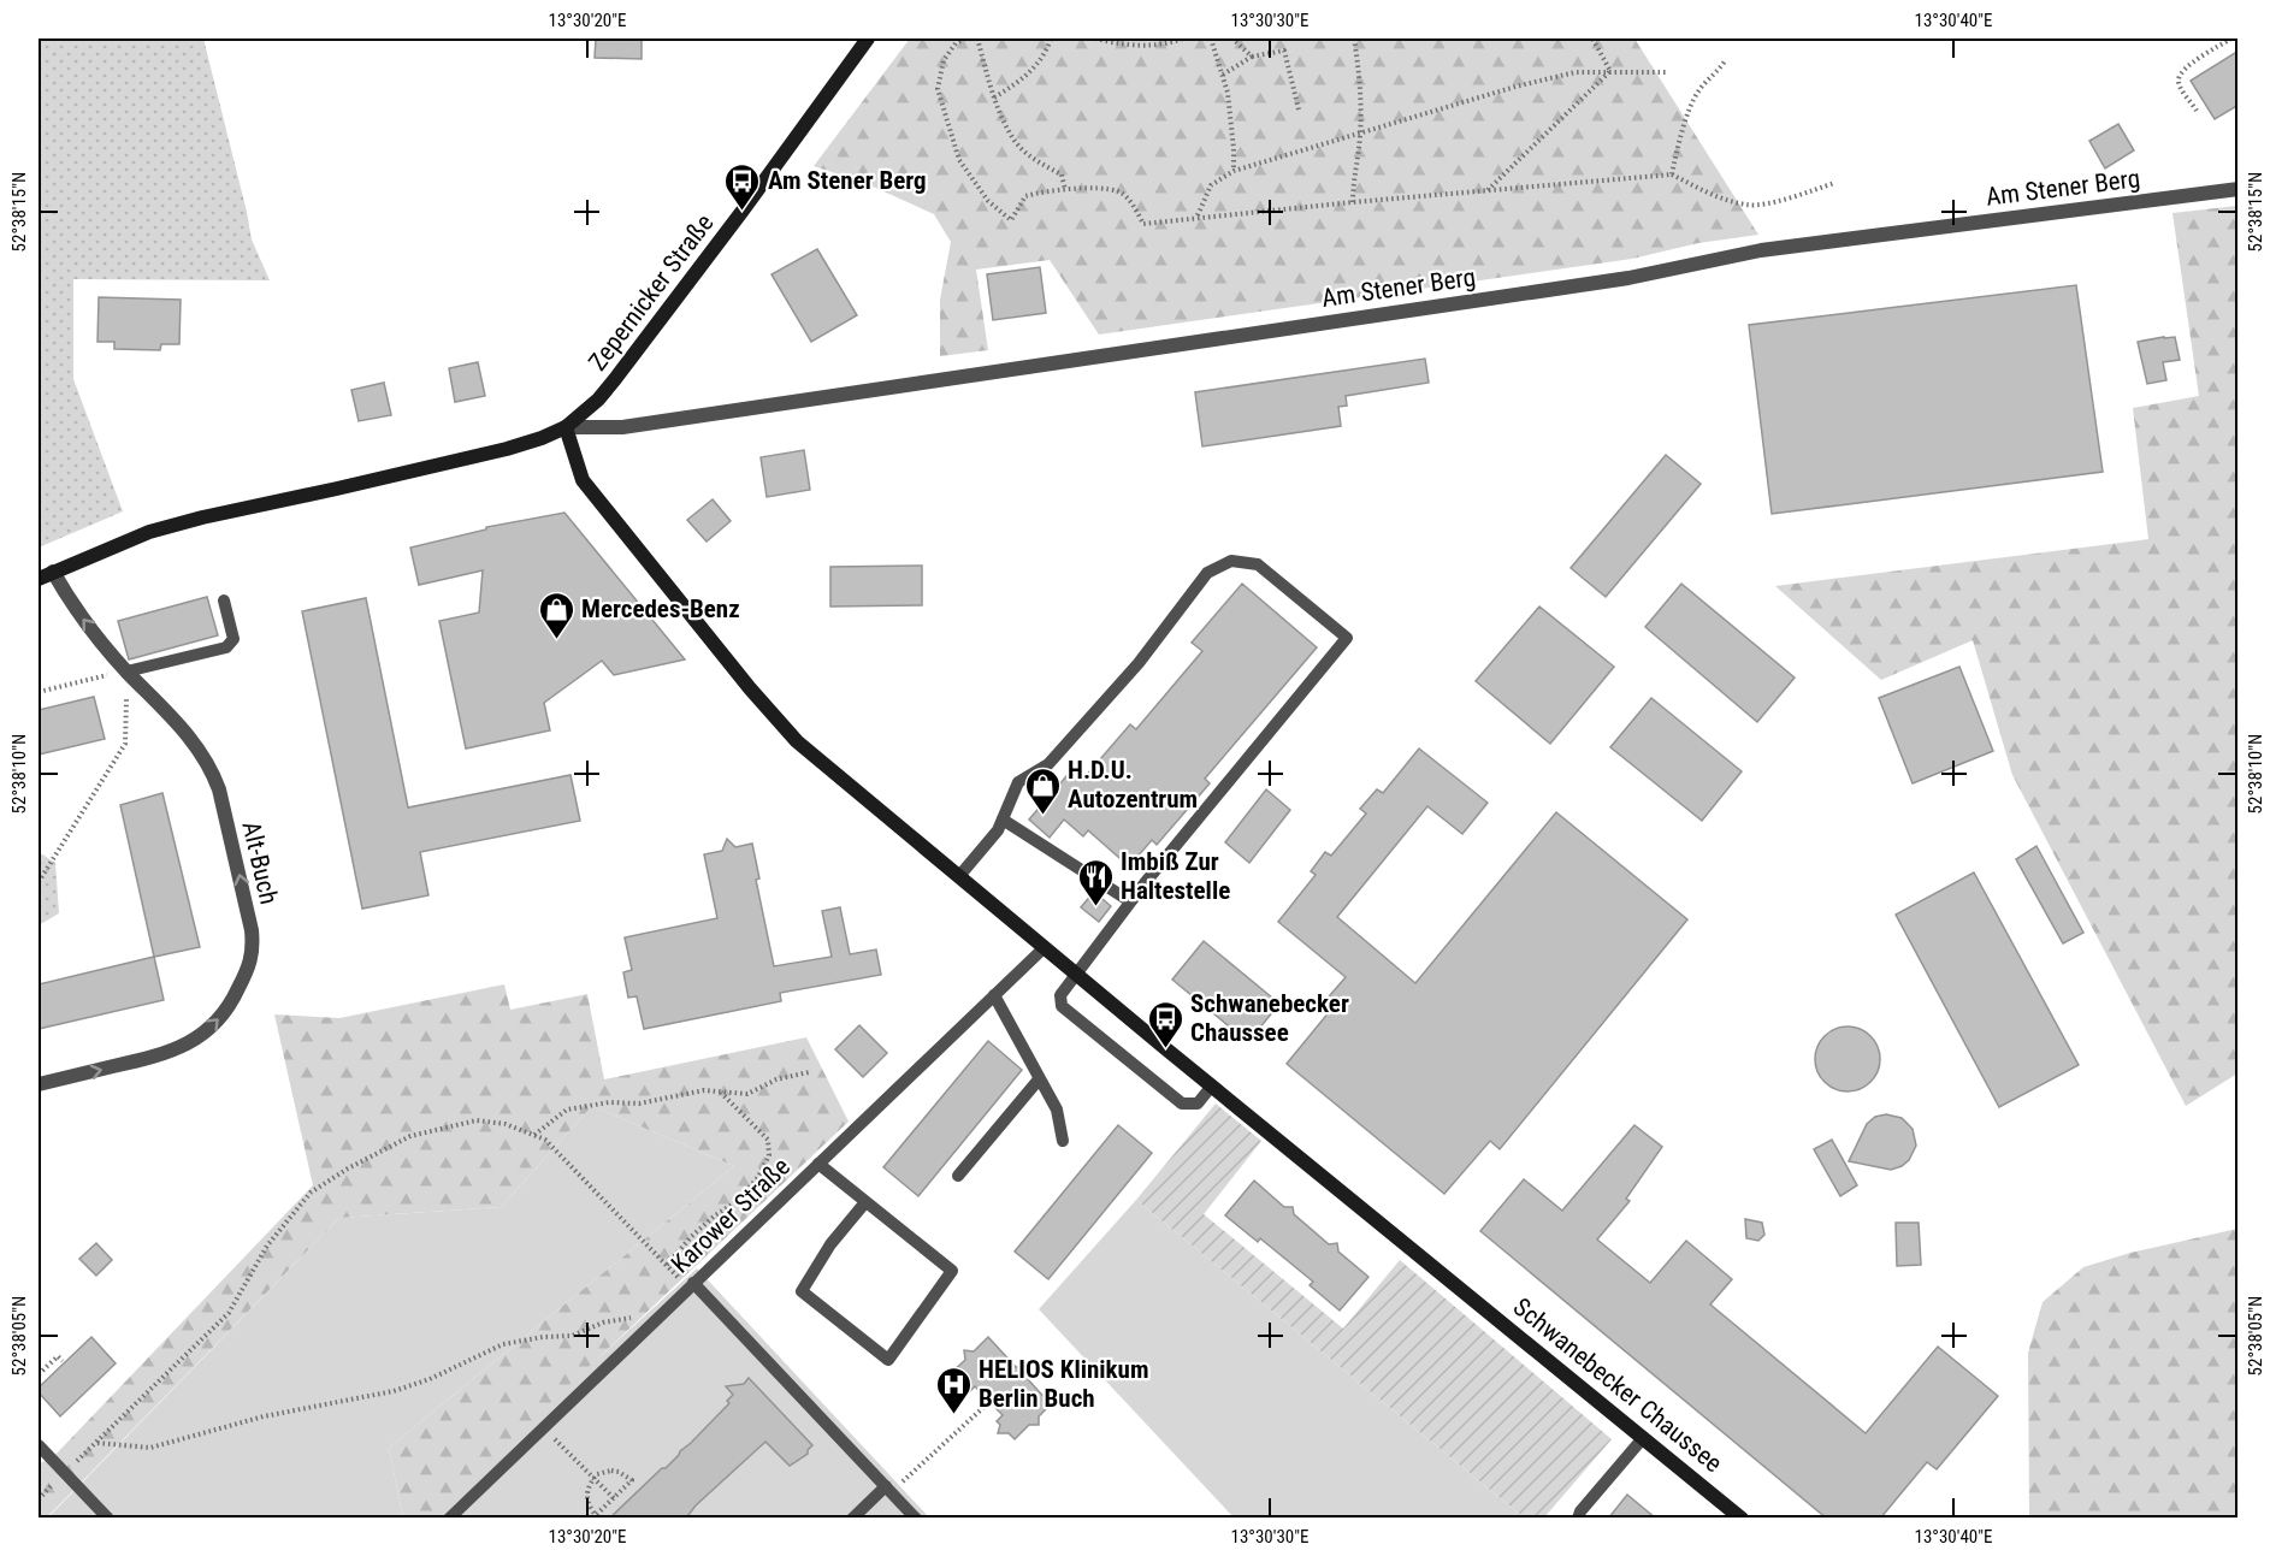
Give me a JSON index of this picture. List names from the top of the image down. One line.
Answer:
{"streets":{"main road":["Zepernicker Straße","Schwanebecker Chaussee"],"street":["Am Stener Berg","Alt-Buch"],"lane":["Karower Straße"]},"crossings":[["Am Stener Berg","Zepernicker Straße"],["Am Stener Berg","Schwanebecker Chaussee"],["Zepernicker Straße","Schwanebecker Chaussee"],["Karower Straße","Schwanebecker Chaussee"]],"places":{"bus stop":["Am Stener Berg","Schwanebecker Chaussee"],"shop":["Mercedes-Benz","H.D.U. Autozentrum"],"restaurant":["Imbiß Zur Haltestelle"],"hospital":["HELIOS Klinikum Berlin Buch"]},"coordinates":["13°30'20\"E","13°30'30\"E","13°30'40\"E","52°38'15\"N","52°38'10\"N","52°38'05\"N"]}
